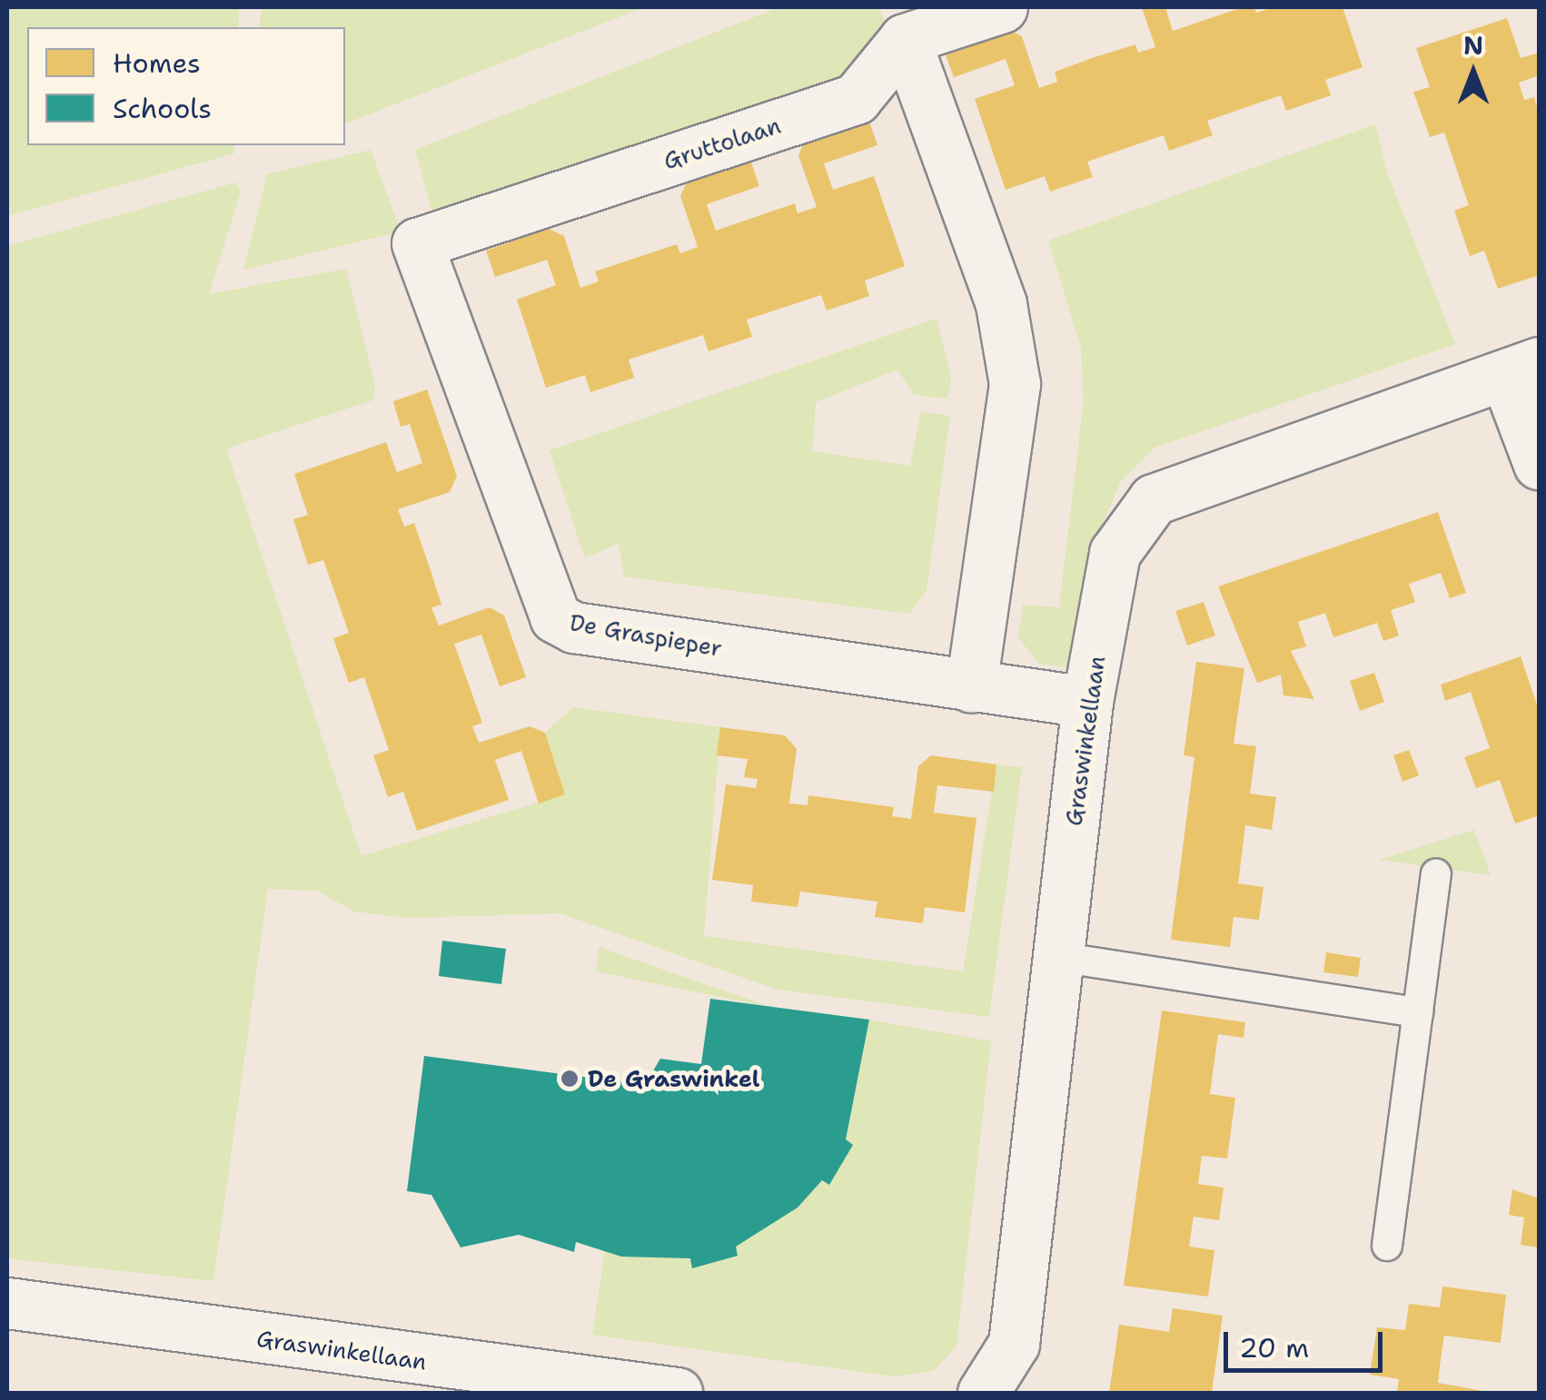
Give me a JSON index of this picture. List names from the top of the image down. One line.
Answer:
{"streets":{"street":["Gruttolaan","De Graspieper","Graswinkellaan"]},"crossings":[["Gruttolaan","De Graspieper"],["De Graspieper","Graswinkellaan"]],"places":["De Graswinkel"],"legend":["Homes","Schools"],"scale_bar":"20 m","north":"top"}
